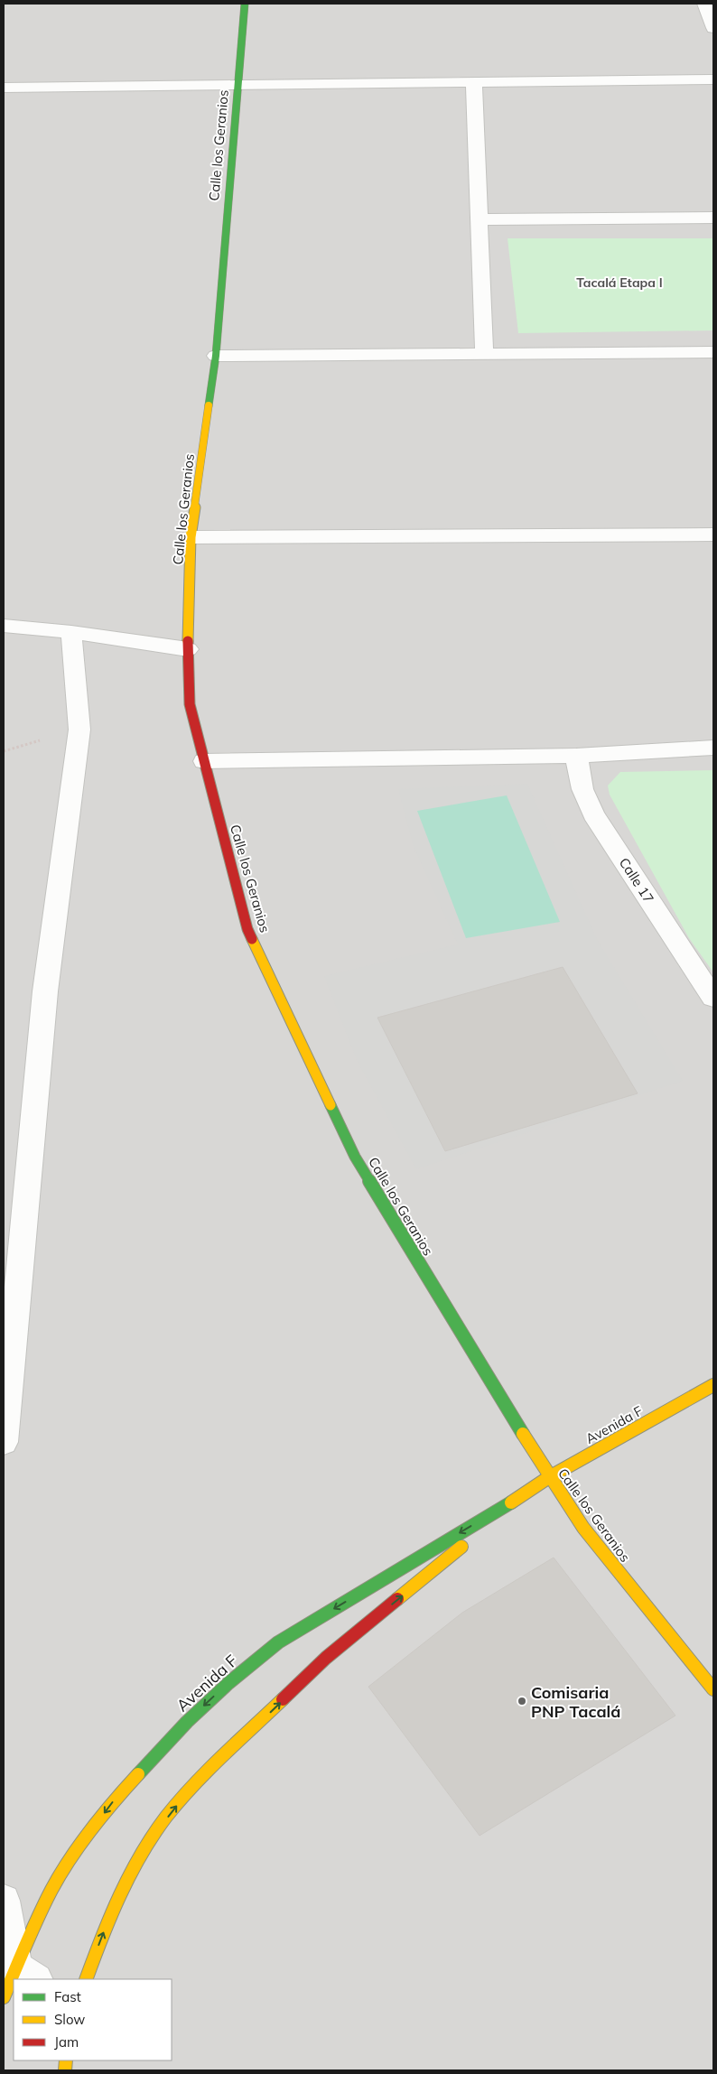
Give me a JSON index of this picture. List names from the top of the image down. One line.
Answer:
{"streets":{"street":["Calle los Geranios","Calle 17","Avenida F"]},"crossings":[["Calle los Geranios","Avenida F"]],"districts":["Tacalá Etapa I"],"places":["Comisaria PNP Tacalá"],"legend":["Fast","Slow","Jam"]}
